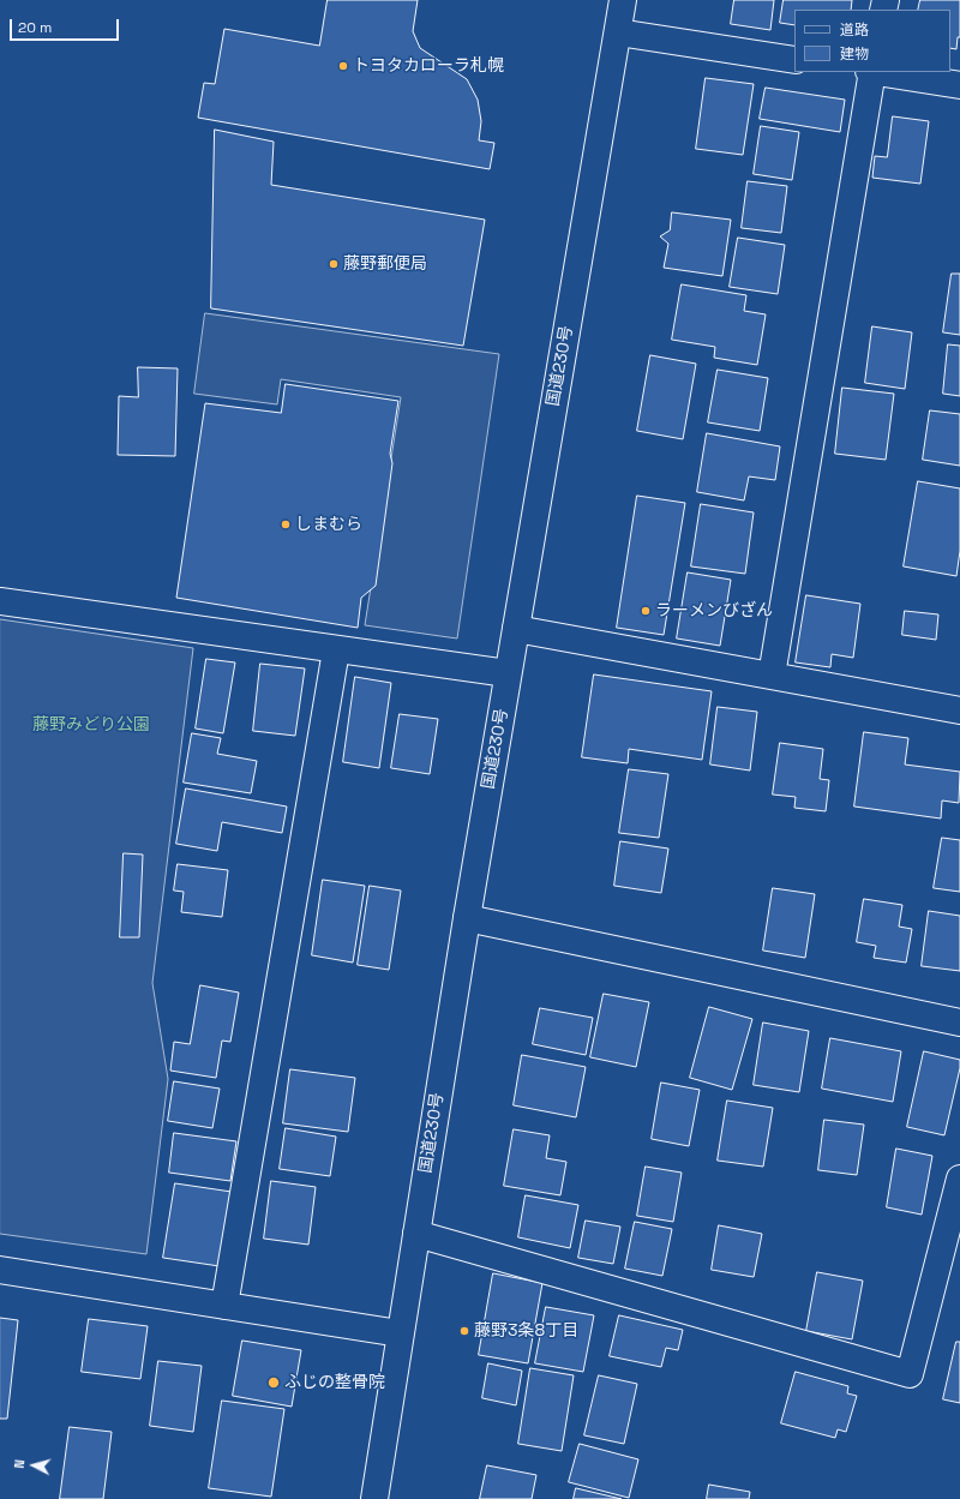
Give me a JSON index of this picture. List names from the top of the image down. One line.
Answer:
{"streets":{"main road":["国道230号"]},"parks":["藤野みどり公園"],"places":["トヨタカローラ札幌","藤野郵便局","しまむら","ラーメンびざん","藤野3条8丁目","ふじの整骨院"],"legend":["道路","建物"],"scale_bar":"20 m","north":"left"}
